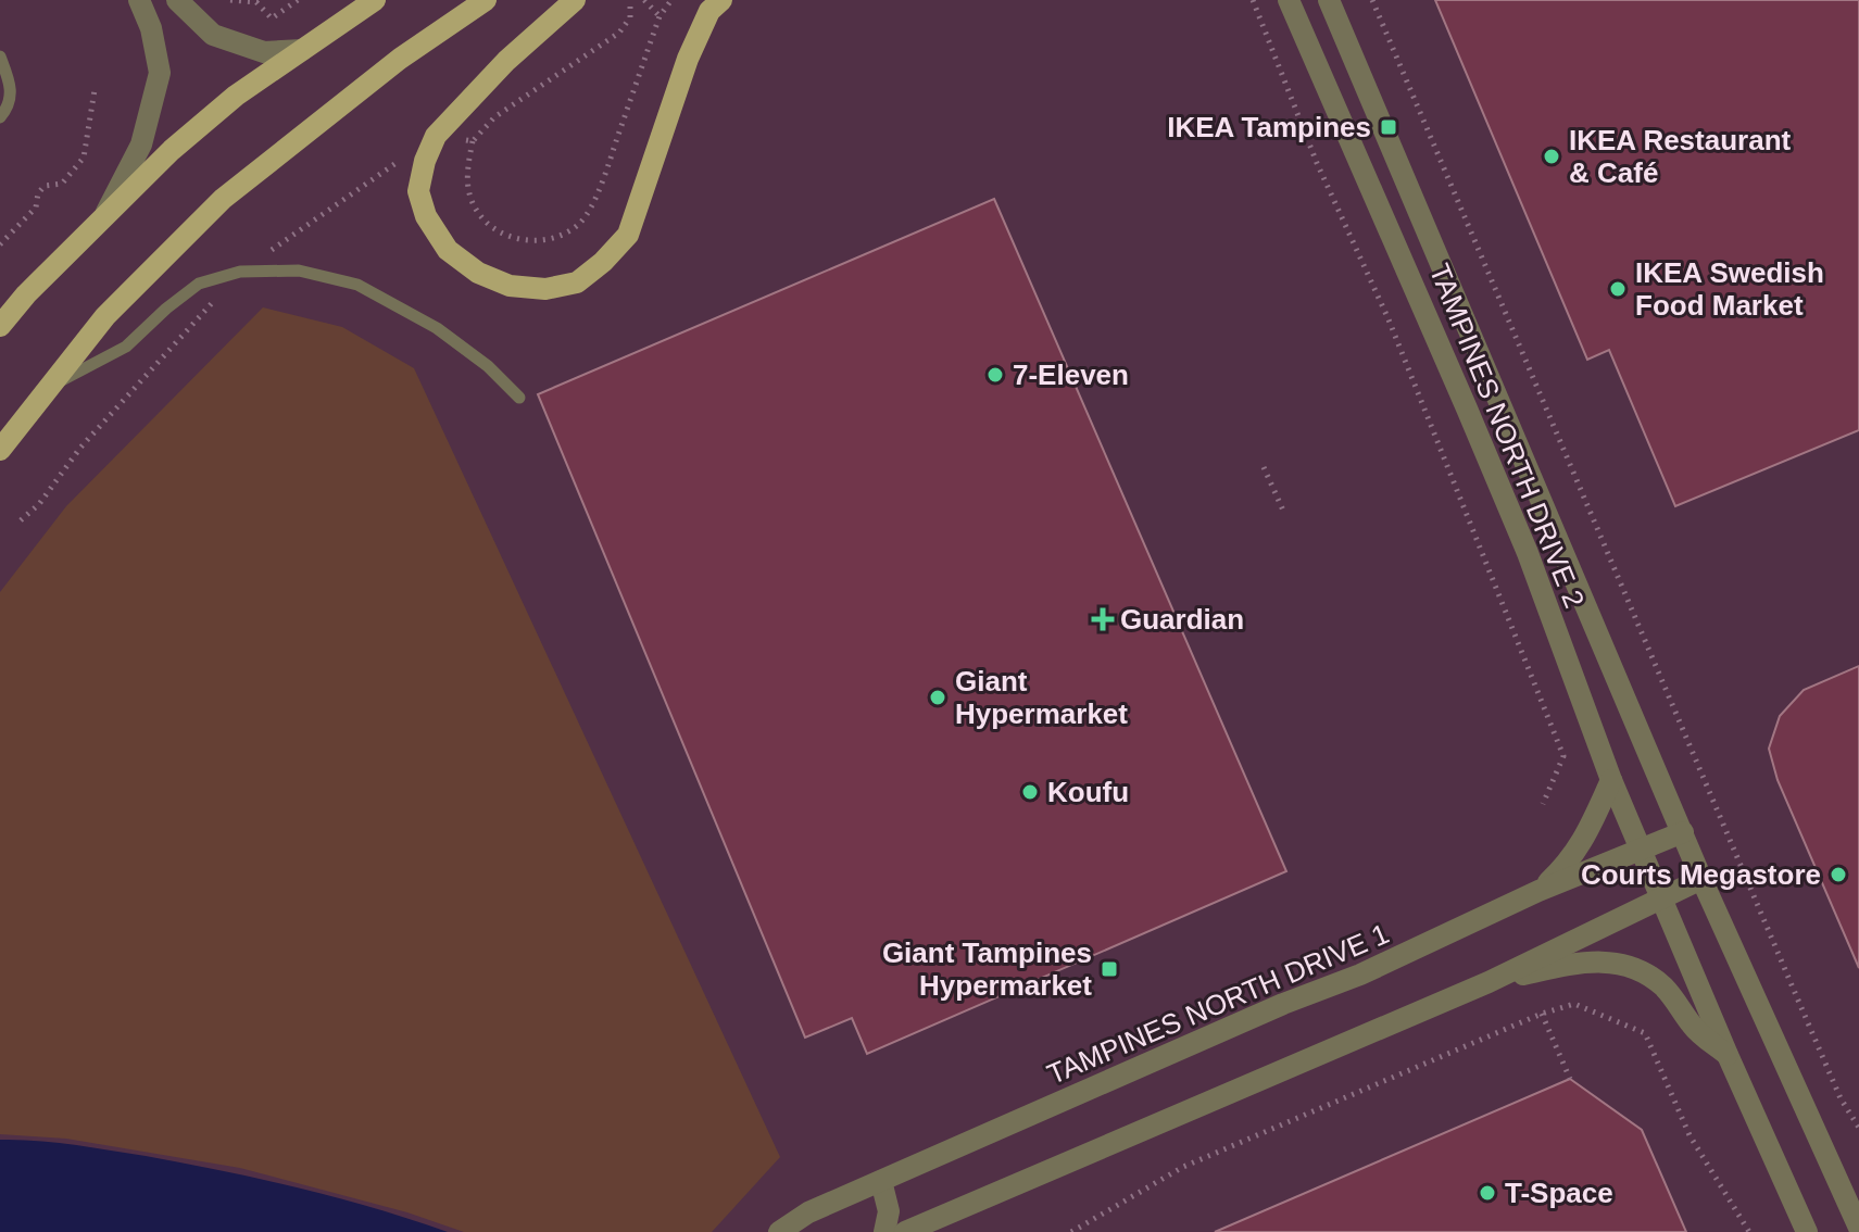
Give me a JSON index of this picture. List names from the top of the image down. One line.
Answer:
{"streets":{"street":["TAMPINES NORTH DRIVE 2","TAMPINES NORTH DRIVE 1"]},"crossings":[["TAMPINES NORTH DRIVE 2","TAMPINES NORTH DRIVE 1"]],"places":{"transit":["IKEA Tampines","Giant Tampines Hypermarket"],"other":["IKEA Restaurant & Café","IKEA Swedish Food Market","7-Eleven","Giant Hypermarket","Koufu","Courts Megastore","T-Space"],"health":["Guardian"]}}
